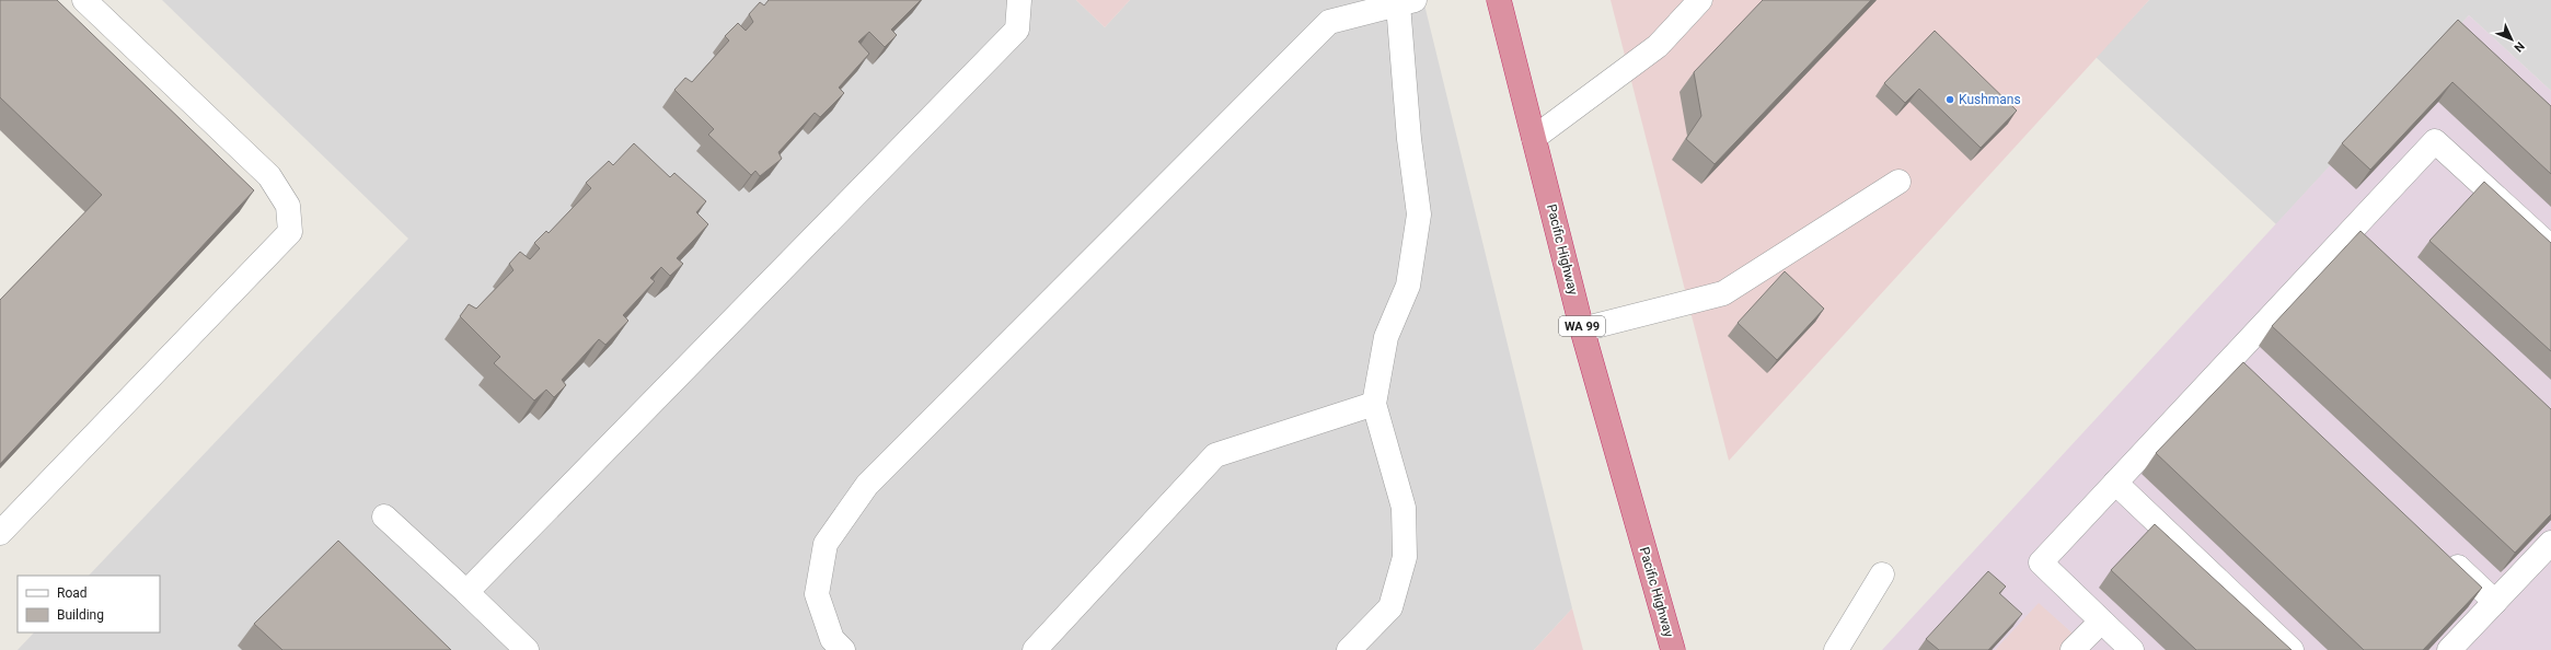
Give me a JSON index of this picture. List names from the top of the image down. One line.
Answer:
{"streets":{"highway":["Pacific Highway","WA 99"]},"places":["Kushmans"],"legend":["Road","Building"],"north":"bottom right"}
